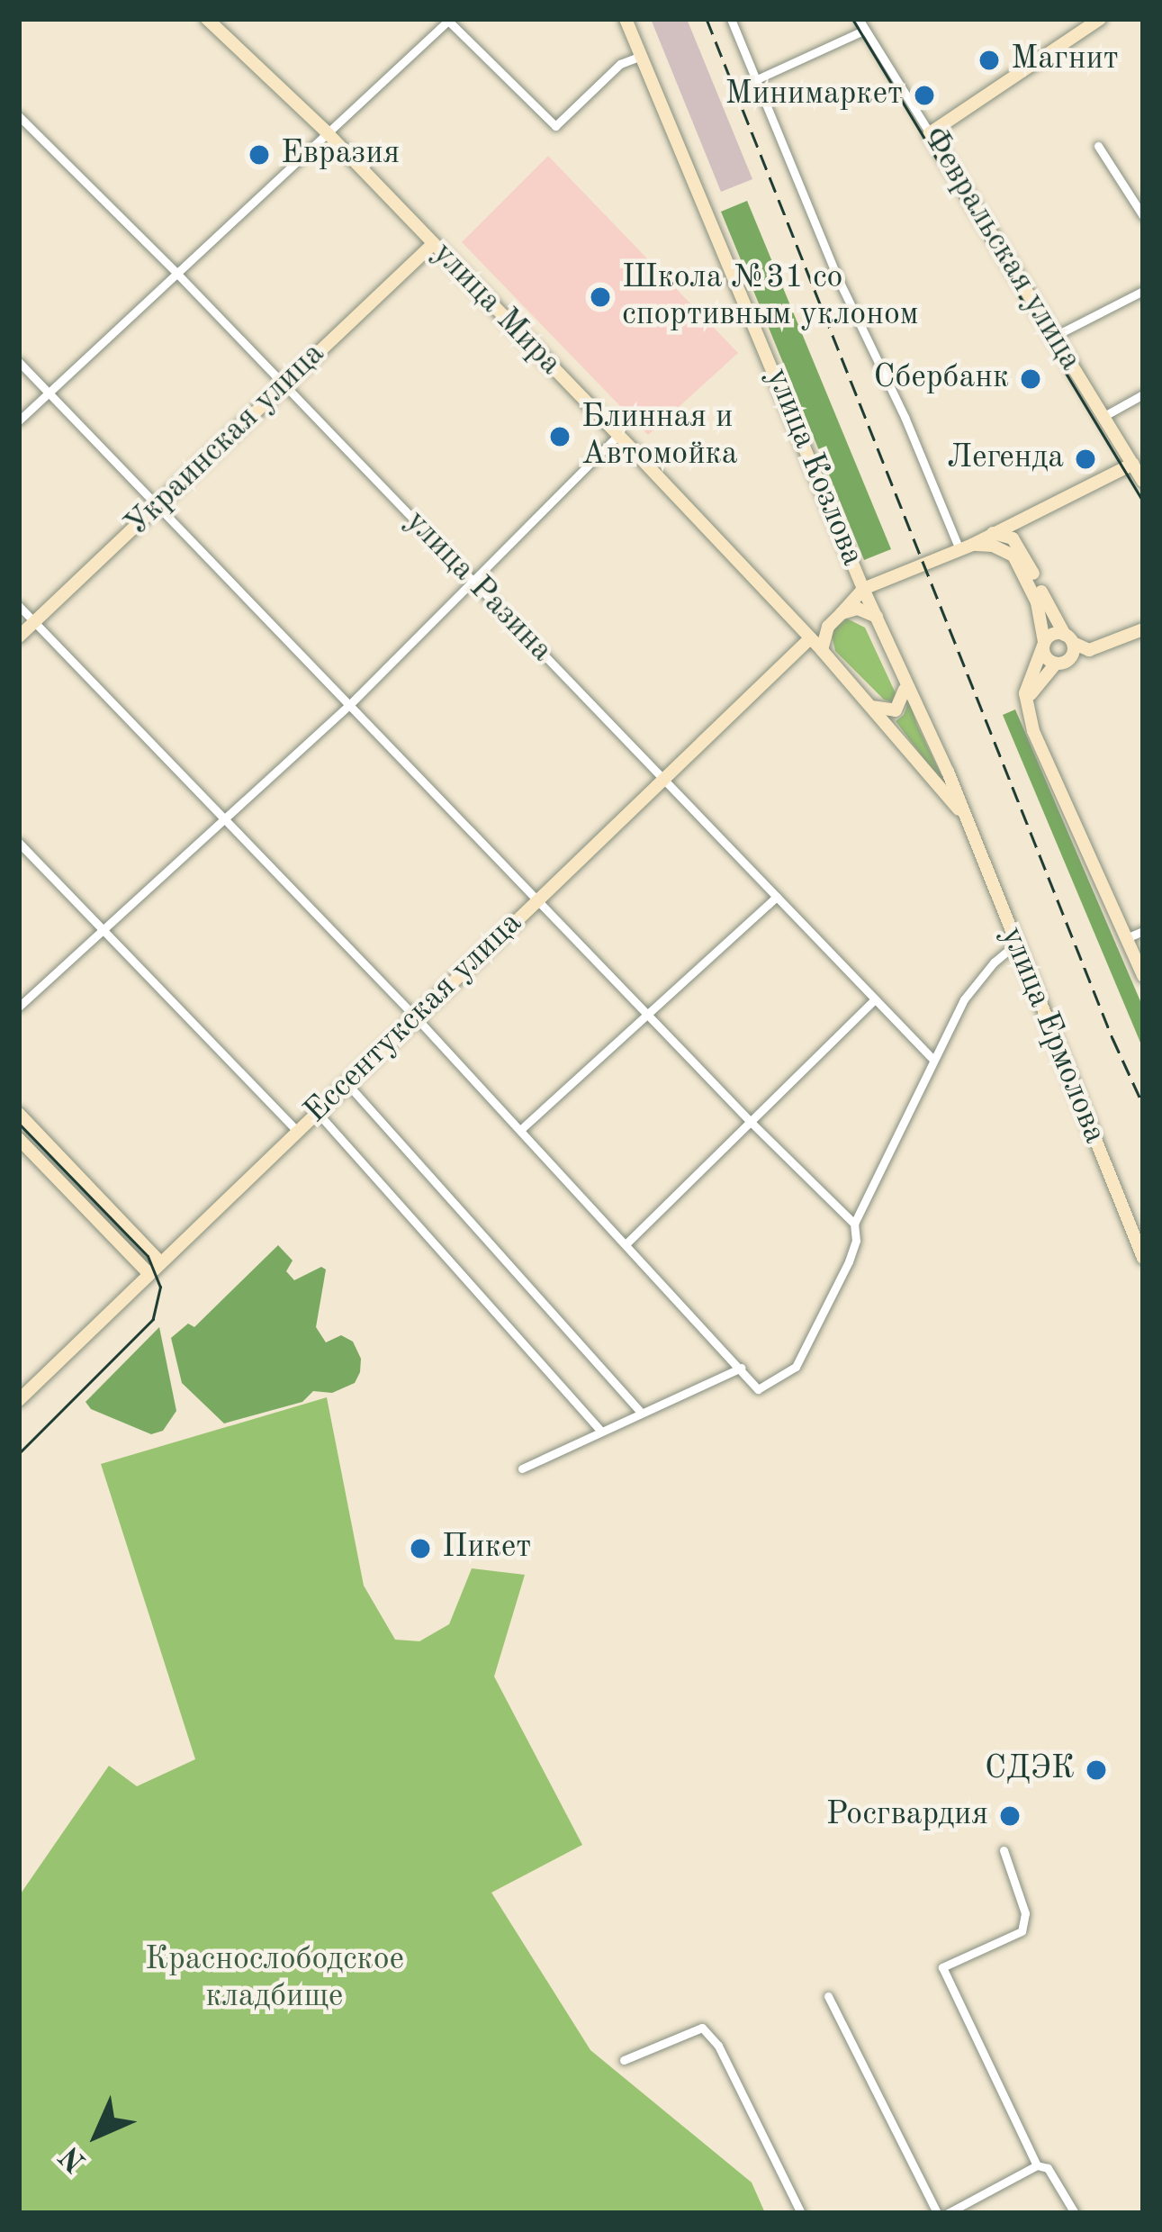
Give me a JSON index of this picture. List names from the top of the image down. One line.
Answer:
{"streets":{"street":["Февральская улица","улица Мира","Украинская улица","улица Козлова","улица Разина","Ессентукская улица","улица Ермолова"]},"crossings":[["улица Мира","Украинская улица"],["улица Мира","Ессентукская улица"],["улица Мира","улица Ермолова"],["Украинская улица","улица Разина"],["улица Разина","Ессентукская улица"]],"parks":["Краснослободское кладбище"],"places":["Магнит","Минимаркет","Евразия","Школа №31 со спортивным уклоном","Сбербанк","Блинная и Автомойка","Легенда","Пикет","СДЭК","Росгвардия"],"north":"bottom left"}
